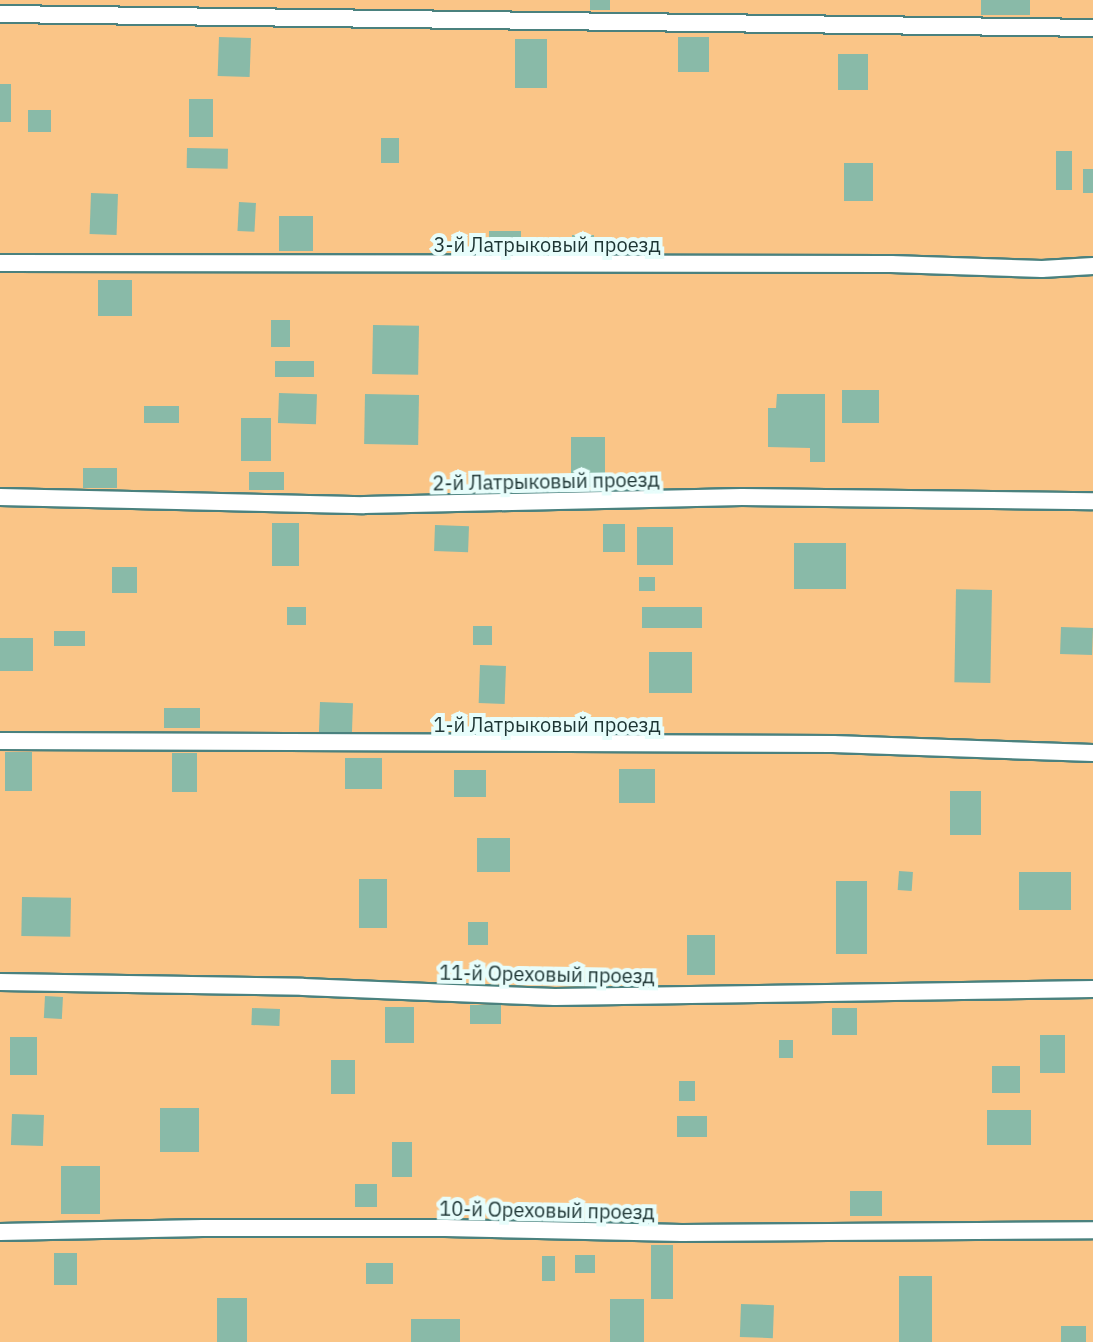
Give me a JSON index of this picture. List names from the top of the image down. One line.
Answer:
{"streets":{"lane":["3-й Латрыковый проезд","2-й Латрыковый проезд","1-й Латрыковый проезд","11-й Ореховый проезд","10-й Ореховый проезд"]}}
